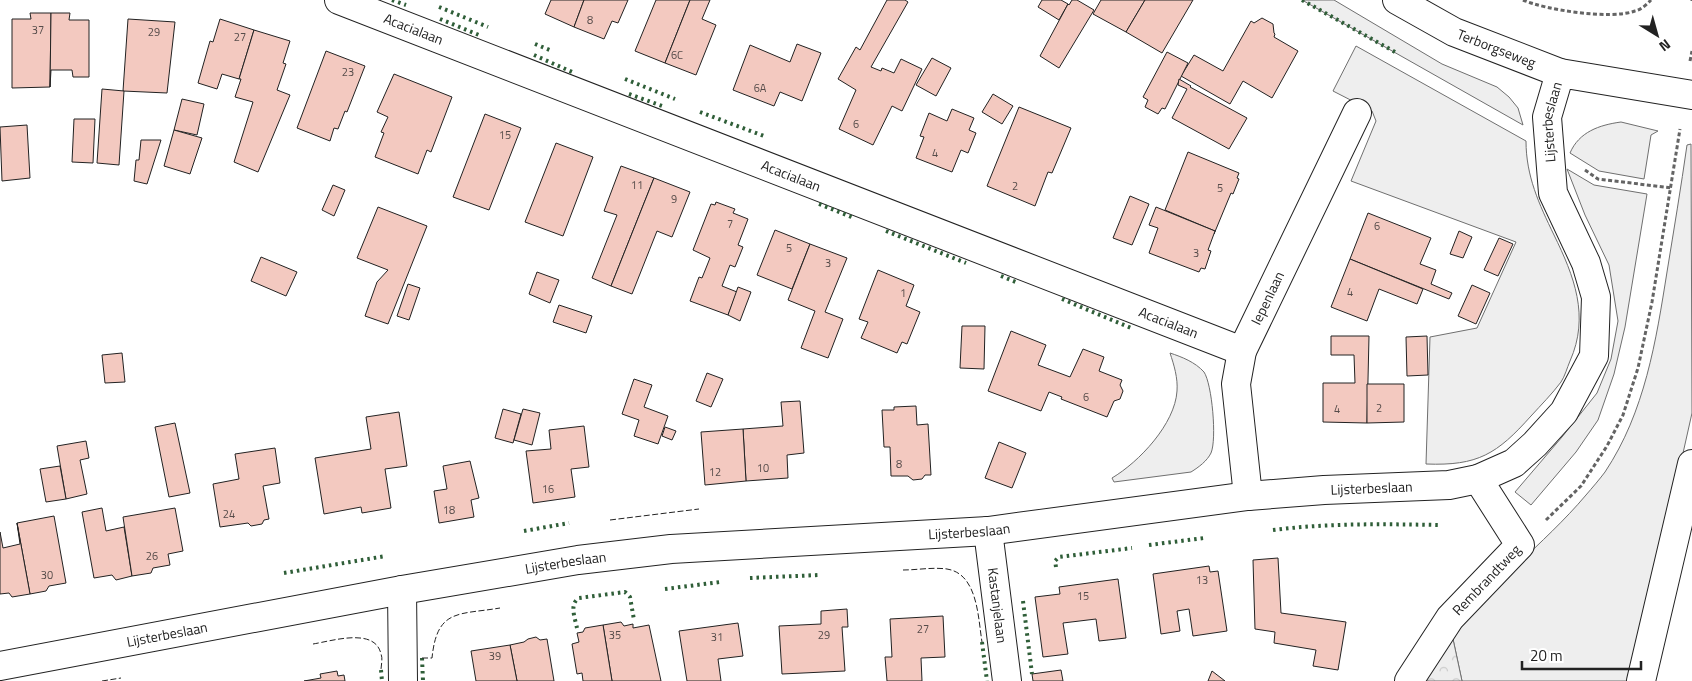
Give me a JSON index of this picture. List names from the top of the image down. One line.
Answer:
{"streets":{"street":["Acacialaan","Terborgseweg","Lijsterbeslaan","Iepenlaan","Rembrandtweg","Kastanjelaan"]},"crossings":[["Acacialaan","Iepenlaan"],["Terborgseweg","Lijsterbeslaan"],["Lijsterbeslaan","Iepenlaan"],["Lijsterbeslaan","Rembrandtweg"],["Lijsterbeslaan","Kastanjelaan"]],"house_numbers":["8","37","29","27","6C","23","6A","6","15","4","11","2","5","9","7","6","5","3","3","4","1","6","2","4","8","10","12","16","18","24","26","30","13","15","27","35","29","31","39"],"scale_bar":"20 m","north":"bottom right"}
